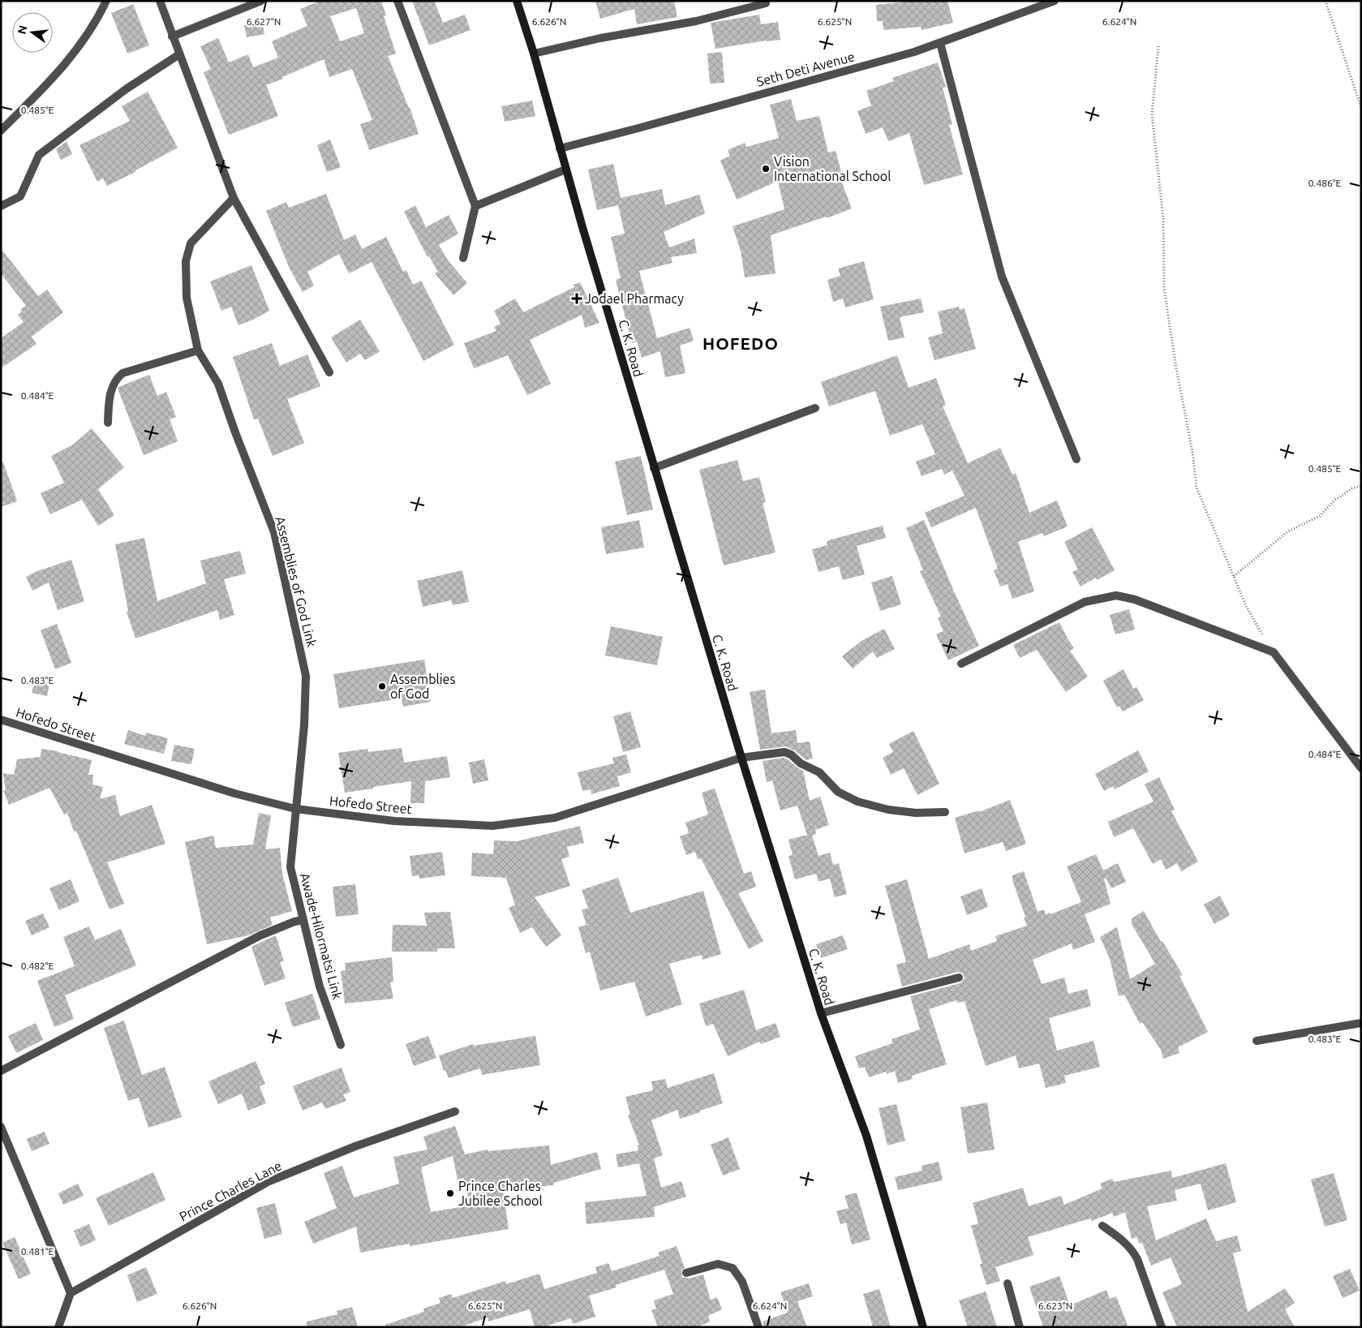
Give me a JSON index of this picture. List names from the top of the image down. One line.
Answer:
{"streets":{"street":["Seth Deti Avenue","C. K. Road","Assemblies of God Link","Hofedo Street","Awade-Hilormatsi Link","Prince Charles Lane"]},"crossings":[["Seth Deti Avenue","C. K. Road"],["C. K. Road","Hofedo Street"],["Assemblies of God Link","Hofedo Street"],["Assemblies of God Link","Awade-Hilormatsi Link"],["Hofedo Street","Awade-Hilormatsi Link"]],"districts":["HOFEDO"],"places":{"other":["Vision International School","Assemblies of God","Prince Charles Jubilee School"],"health":["Jodael Pharmacy"]},"north":"left","coordinates":["6.627°N","6.626°N","6.625°N","6.624°N","0.485°E","0.486°E","0.484°E","0.483°E","0.482°E","0.481°E","6.623°N"]}
